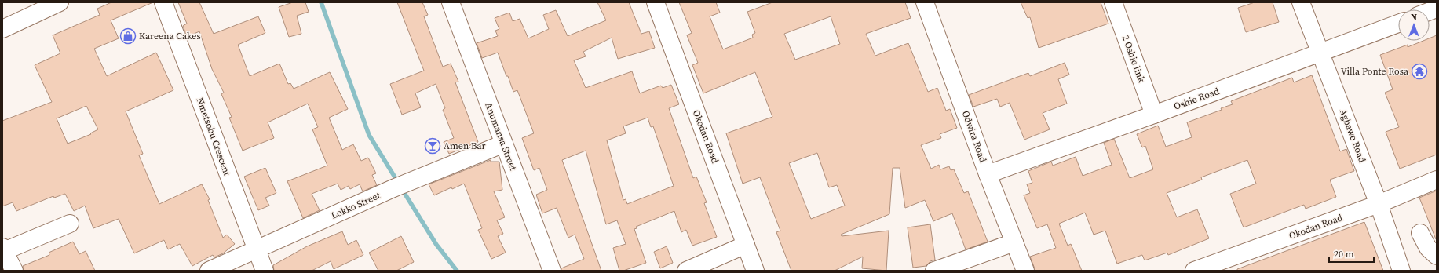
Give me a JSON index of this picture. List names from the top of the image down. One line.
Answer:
{"streets":{"street":["2 Oshie link","Oshie Road","Agbawe Road","Nmetsobu Crescent","Anumansa Street","Okodan Road","Odwira Road","Lokko Street"]},"crossings":[["2 Oshie link","Oshie Road"],["Oshie Road","Agbawe Road"],["Oshie Road","Odwira Road"],["Agbawe Road","Okodan Road"],["Nmetsobu Crescent","Lokko Street"],["Anumansa Street","Lokko Street"]],"places":{"shop":["Kareena Cakes"],"temple":["Villa Ponte Rosa"],"bar":["Amen Bar"]},"scale_bar":"20 m","north":"top"}
